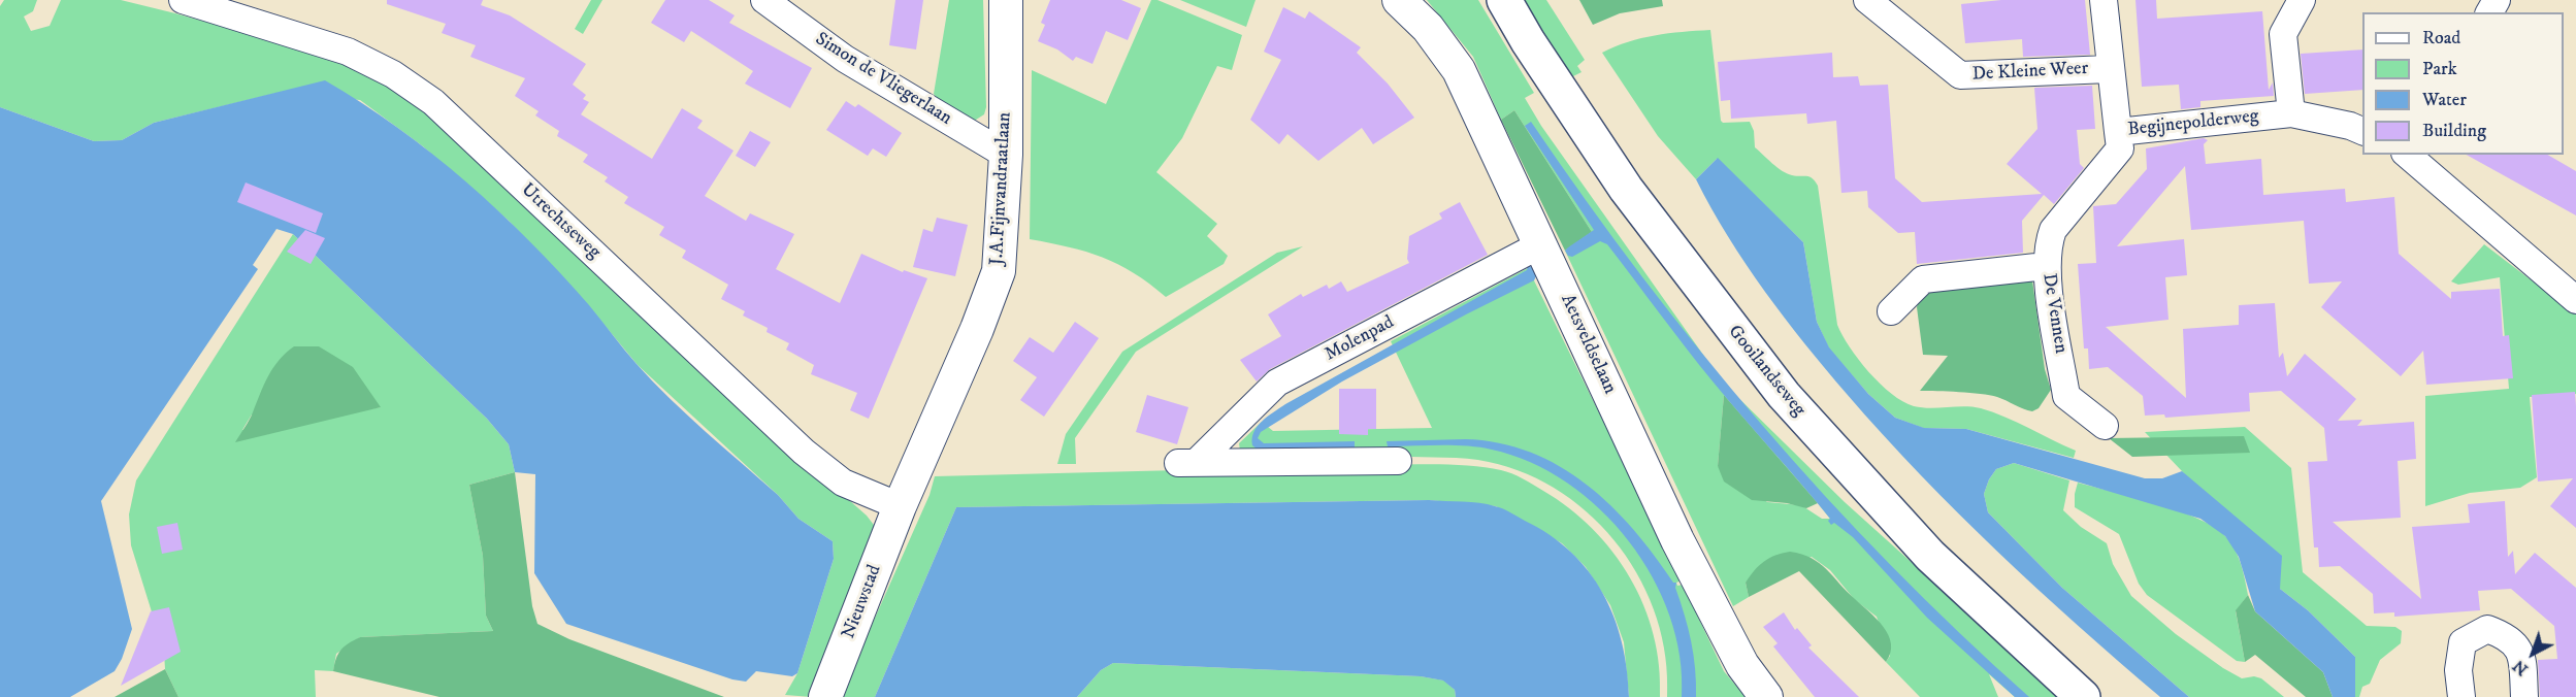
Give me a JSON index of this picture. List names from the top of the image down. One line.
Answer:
{"streets":{"main road":["Gooilandseweg"],"street":["De Kleine Weer","Simon de Vliegerlaan","Begijnepolderweg","J.A.Fijnvandraatlaan","Utrechtseweg","De Vennen","Molenpad","Aetsveldselaan","Nieuwstad"]},"crossings":[["De Kleine Weer","Begijnepolderweg"],["Simon de Vliegerlaan","J.A.Fijnvandraatlaan"],["Begijnepolderweg","De Vennen"],["J.A.Fijnvandraatlaan","Utrechtseweg"],["J.A.Fijnvandraatlaan","Nieuwstad"],["Utrechtseweg","Nieuwstad"],["Molenpad","Aetsveldselaan"]],"legend":["Road","Park","Water","Building"],"north":"bottom left"}
